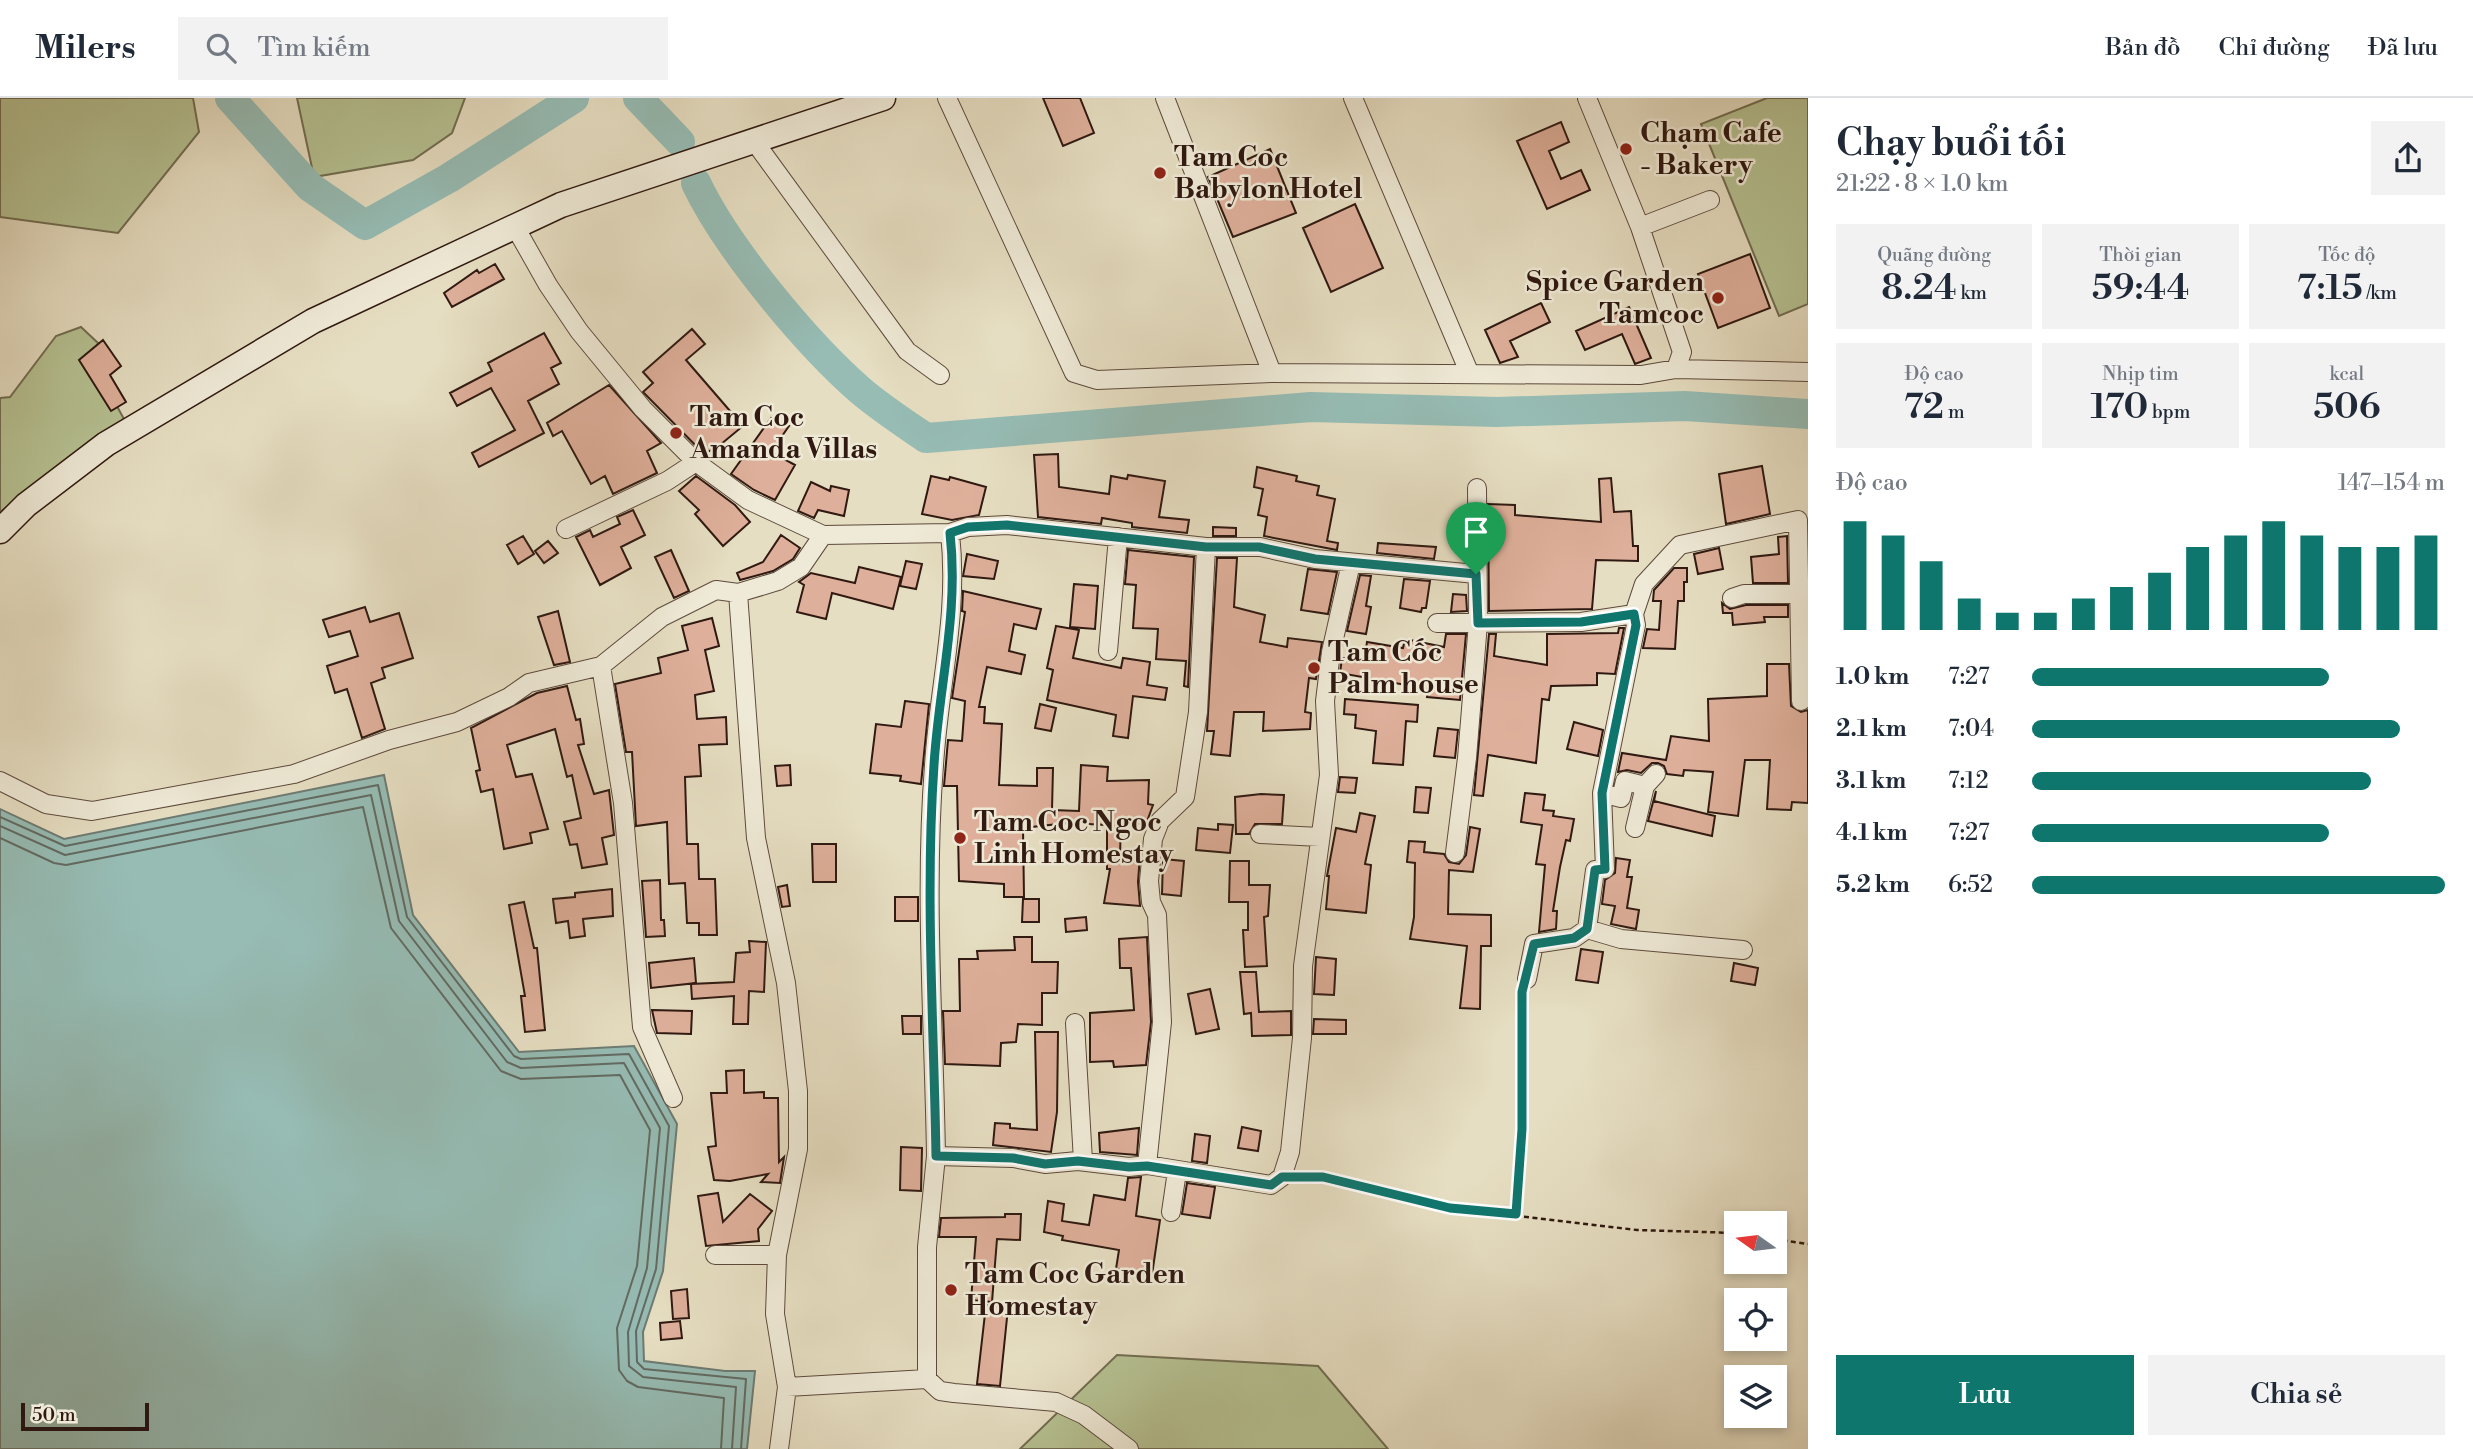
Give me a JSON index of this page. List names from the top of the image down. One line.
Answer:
{"places":["Chạm Cafe - Bakery","Tam Coc Babylon Hotel","Spice Garden Tamcoc","Tam Coc Amanda Villas","Tam Cốc Palm house","Tam Coc Ngoc Linh Homestay","Tam Coc Garden Homestay"],"scale_bar":"50 m","north":"left","page":{"header":"Milers","search":"Tìm kiếm","nav":["Bản đồ","Chỉ đường","Đã lưu"],"heading":["Chạy buổi tối","21:22 · 8 × 1.0 km"],"stats":[["Quãng đường","8.24 km"],["Thời gian","59:44"],["Tốc độ","7:15 /km"],["Độ cao","72 m"],["Nhịp tim","170 bpm"],["kcal","506"]],"chart":["Độ cao","147–154 m"],"list":[{"name":"1.0 km","note":"7:27"},{"name":"2.1 km","note":"7:04"},{"name":"3.1 km","note":"7:12"},{"name":"4.1 km","note":"7:27"},{"name":"5.2 km","note":"6:52"}],"buttons":["Lưu","Chia sẻ"],"scale":"50 m"}}
